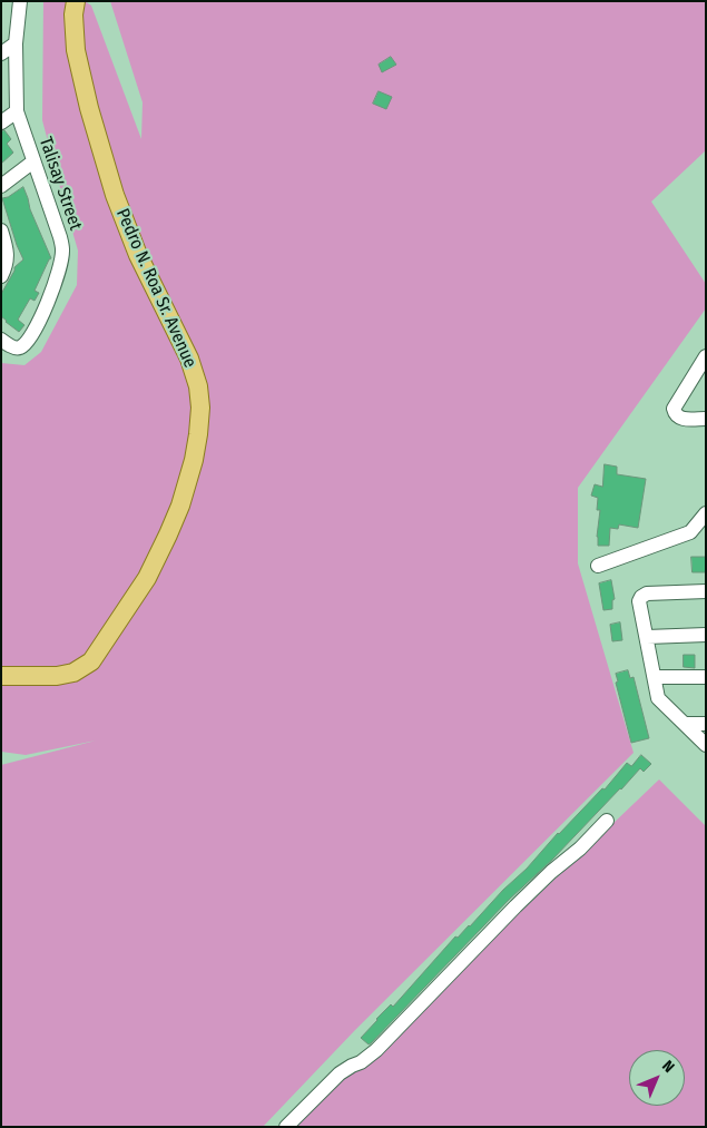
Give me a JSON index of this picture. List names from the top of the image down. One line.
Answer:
{"streets":{"main road":["Pedro N. Roa Sr. Avenue"],"street":["Talisay Street"]},"north":"top right"}
